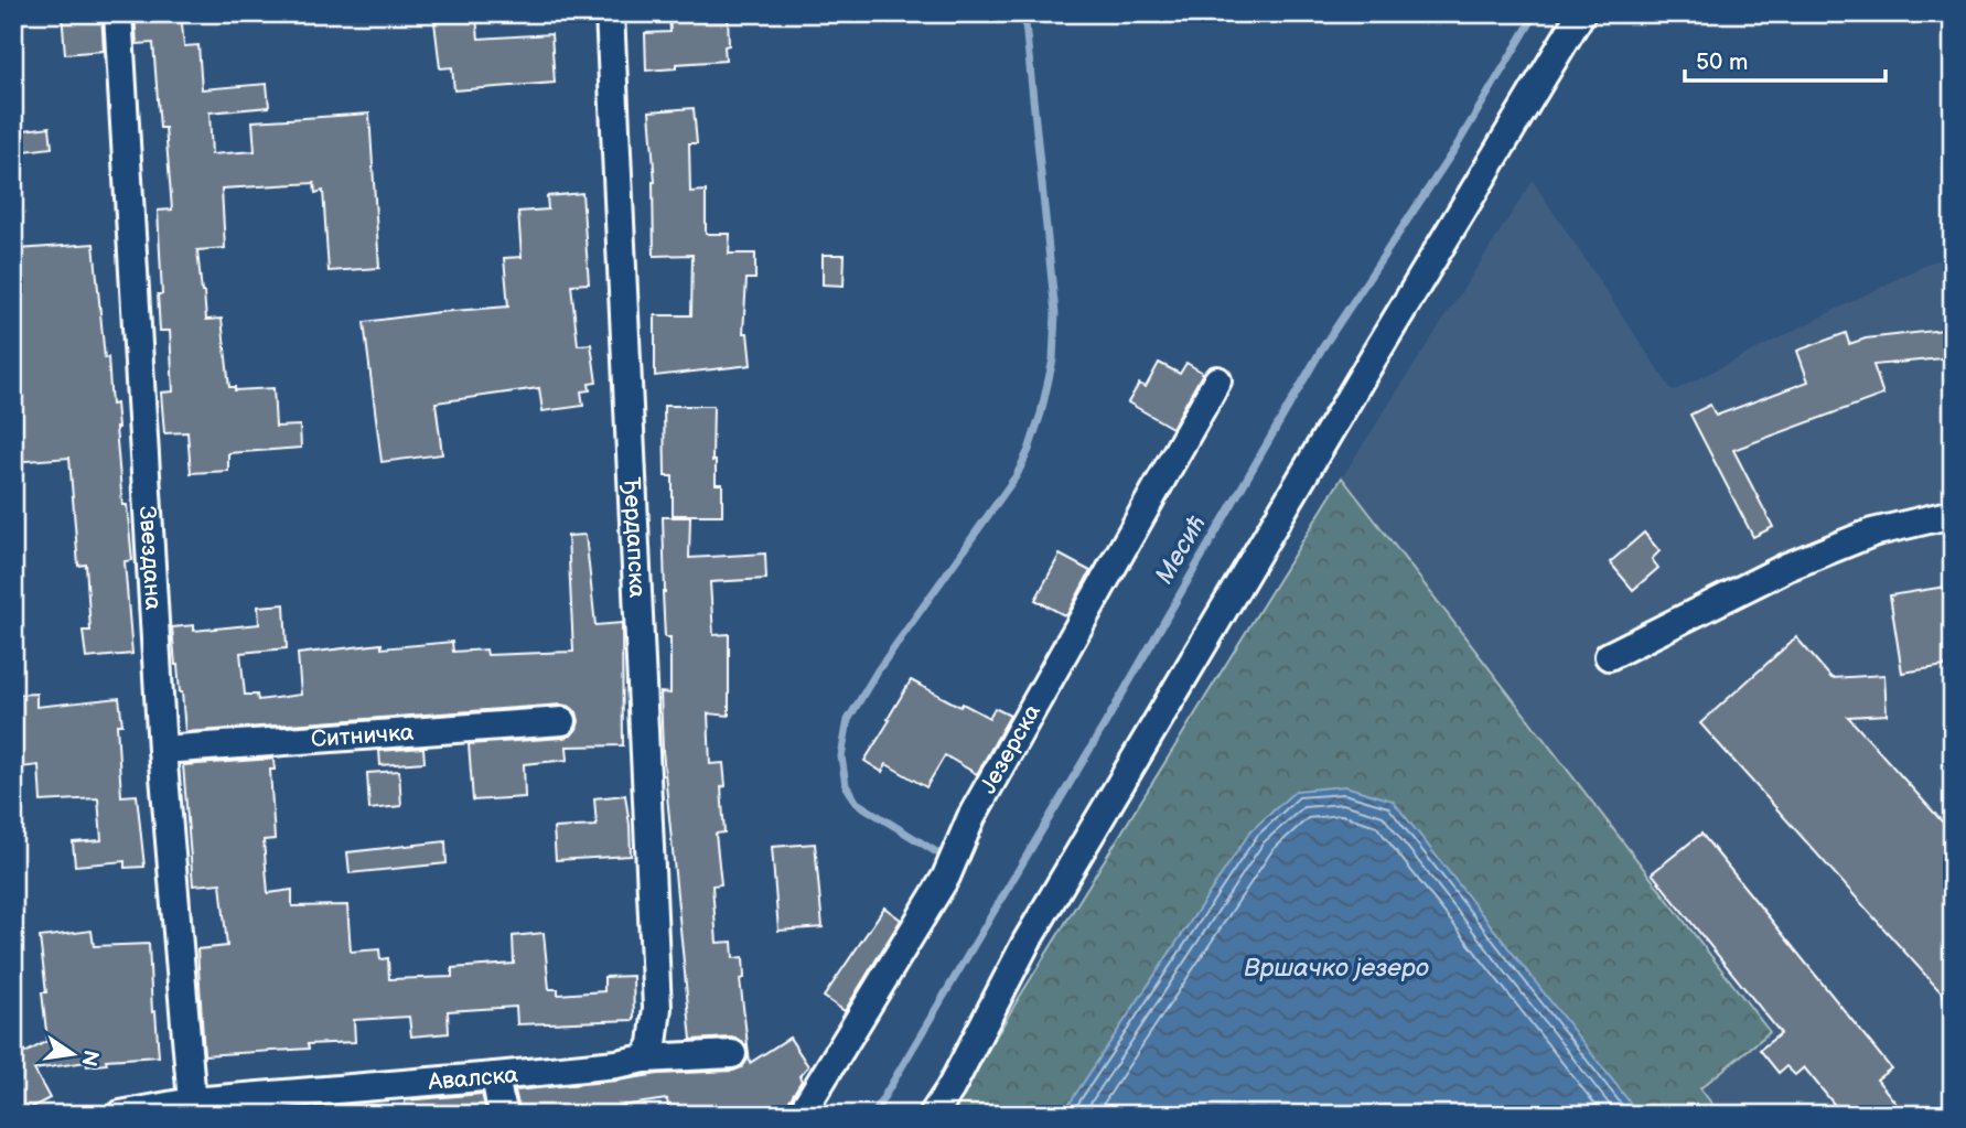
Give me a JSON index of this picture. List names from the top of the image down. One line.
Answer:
{"streets":{"street":["Ђердапска","Звездана","Ситничка","Језерска","Авалска"]},"crossings":[["Ђердапска","Авалска"],["Звездана","Ситничка"],["Звездана","Авалска"]],"water":["Месић","Вршачко језеро"],"scale_bar":"50 m","north":"right"}
